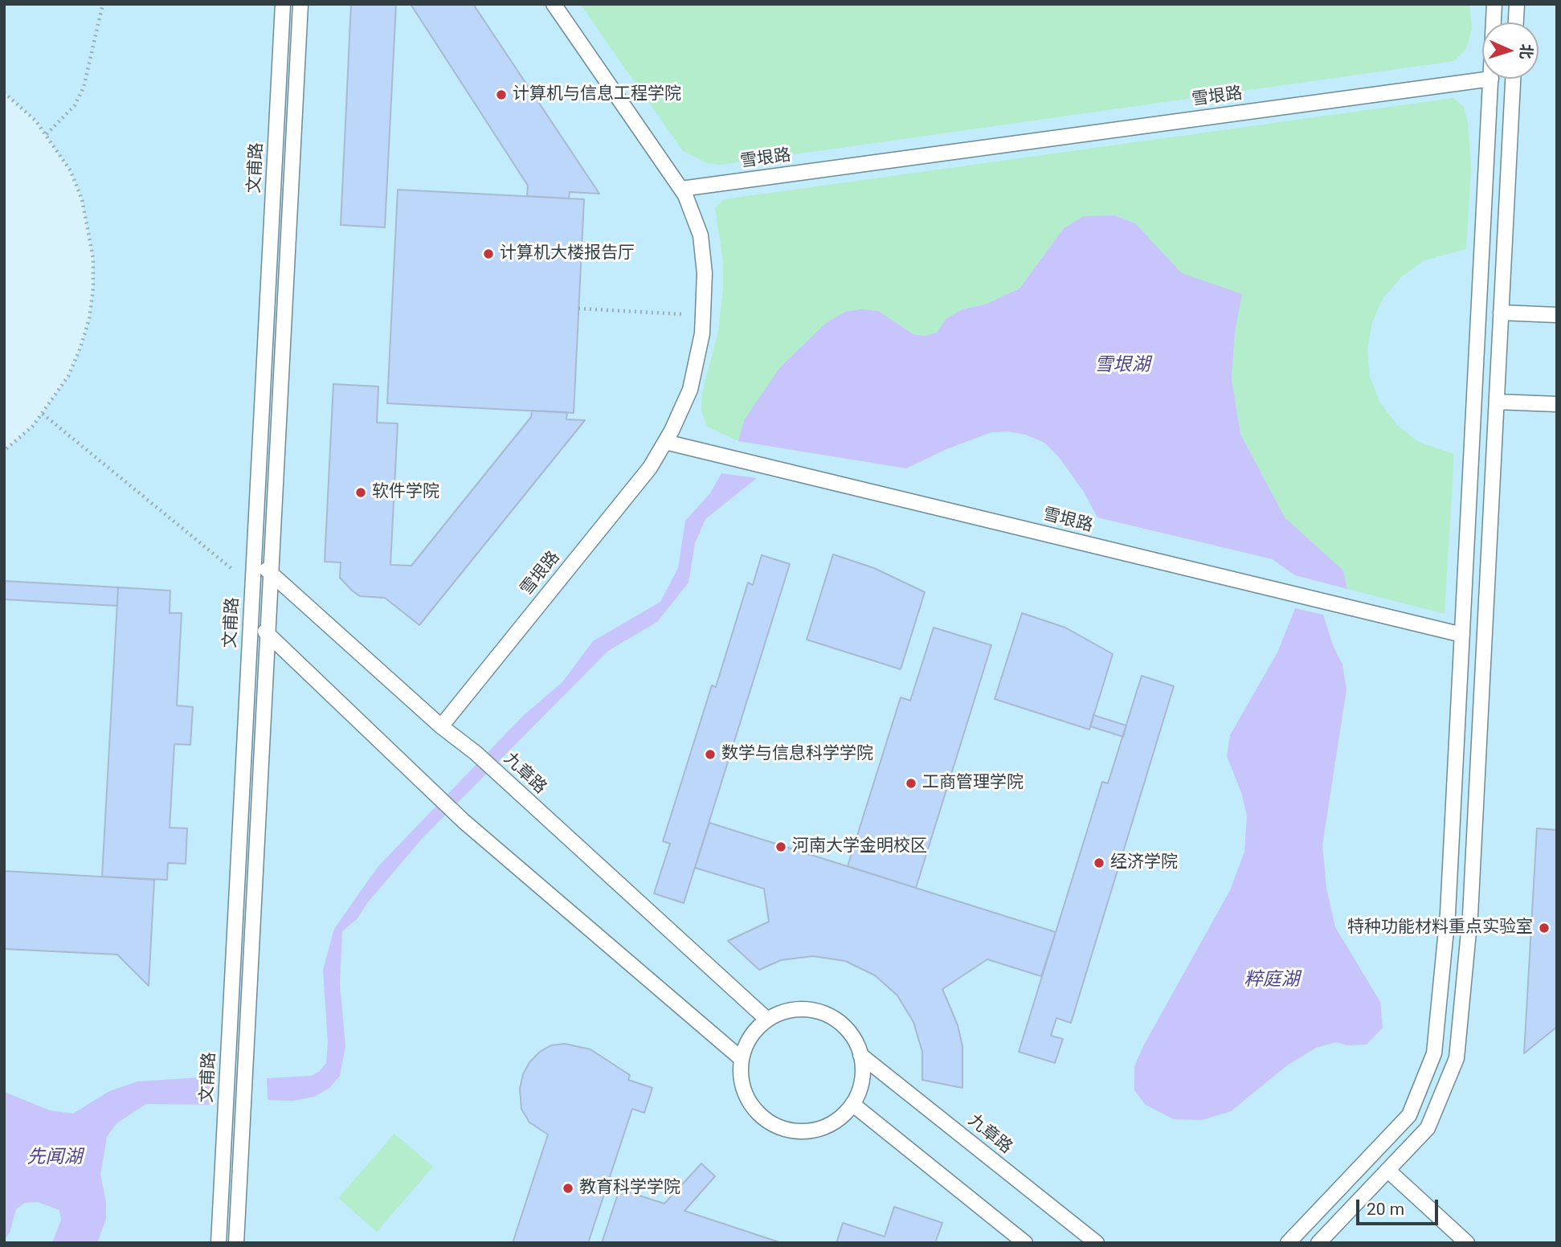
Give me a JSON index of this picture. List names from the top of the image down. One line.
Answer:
{"streets":{"lane":["雪垠路","文甫路","九章路"]},"crossings":[["雪垠路","九章路"],["文甫路","九章路"]],"water":["雪垠湖","粹庭湖","先闻湖"],"places":["计算机与信息工程学院","计算机大楼报告厅","软件学院","数学与信息科学学院","工商管理学院","河南大学金明校区","经济学院","特种功能材料重点实验室","教育科学学院"],"scale_bar":"20 m","north":"right"}
